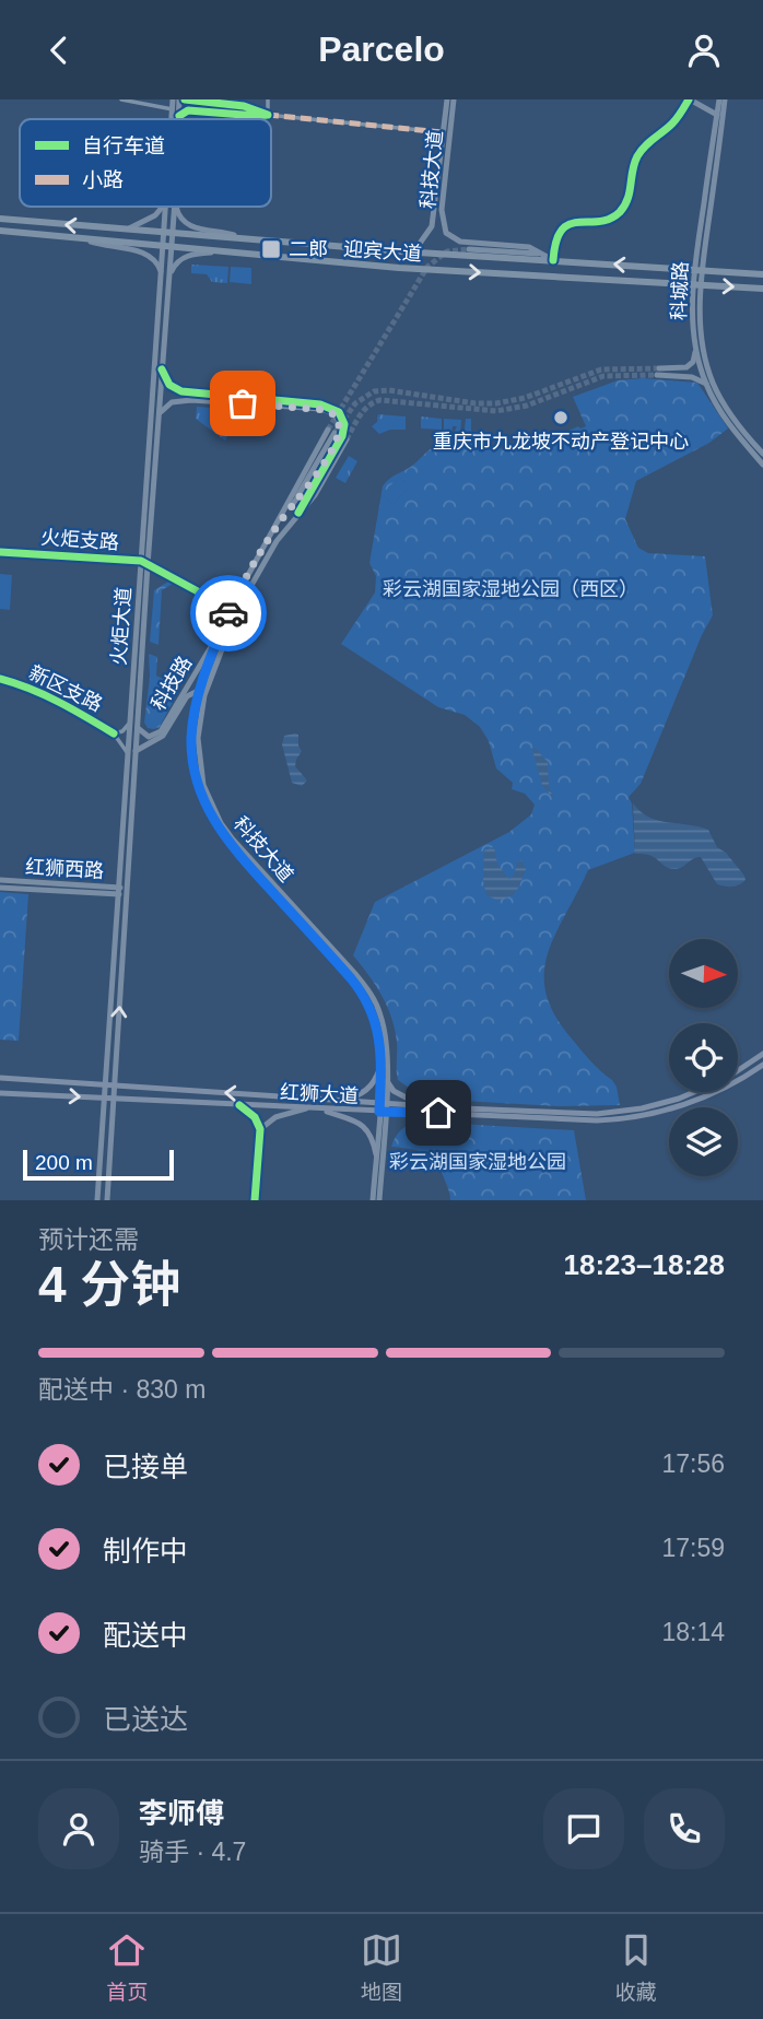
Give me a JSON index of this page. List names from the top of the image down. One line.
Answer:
{"streets":{"highway":["迎宾大道"],"main road":["科技大道","科城路","火炬支路","火炬大道","科技路","红狮西路","红狮大道"],"street":["新区支路"]},"crossings":[["科技大道","迎宾大道"],["科技大道","火炬支路"],["科技大道","科技路"],["科技大道","红狮大道"],["迎宾大道","科城路"],["迎宾大道","火炬大道"],["火炬支路","火炬大道"],["火炬大道","科技路"],["火炬大道","红狮西路"],["火炬大道","红狮大道"]],"parks":["彩云湖国家湿地公园（西区）","彩云湖国家湿地公园"],"places":{"transit":["二郎"],"other":["重庆市九龙坡不动产登记中心"]},"legend":["自行车道","小路"],"scale_bar":"200 m","north":"right","page":{"header":"Parcelo","scale":"200 m","heading":["4 分钟","预计还需","18:23–18:28"],"panel":["李师傅","骑手 · 4.7"],"bar":"配送中 · 830 m","list":[["已接单","17:56"],["制作中","17:59"],["配送中","18:14"],"已送达"],"tabs":["首页","地图","收藏"]}}
